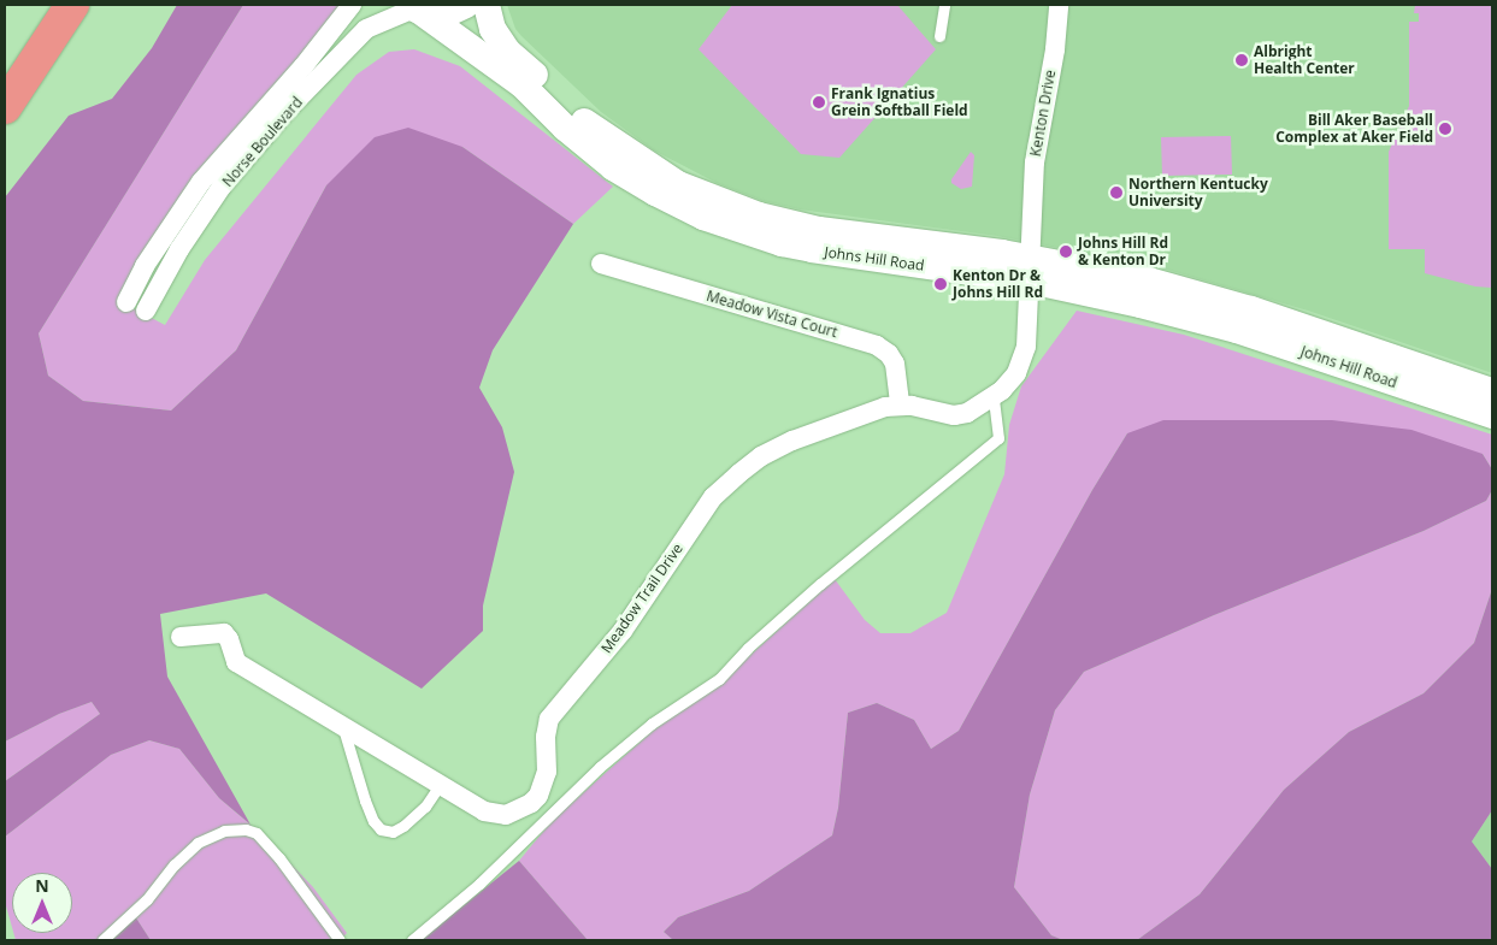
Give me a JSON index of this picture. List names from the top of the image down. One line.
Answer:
{"streets":{"main road":["Johns Hill Road"],"street":["Kenton Drive","Norse Boulevard","Meadow Vista Court","Meadow Trail Drive"]},"crossings":[["Kenton Drive","Johns Hill Road"],["Kenton Drive","Meadow Trail Drive"],["Norse Boulevard","Johns Hill Road"],["Johns Hill Road","Meadow Trail Drive"],["Meadow Vista Court","Meadow Trail Drive"]],"places":["Albright Health Center","Frank Ignatius Grein Softball Field","Bill Aker Baseball Complex at Aker Field","Northern Kentucky University","Johns Hill Rd & Kenton Dr","Kenton Dr & Johns Hill Rd"],"north":"top"}
